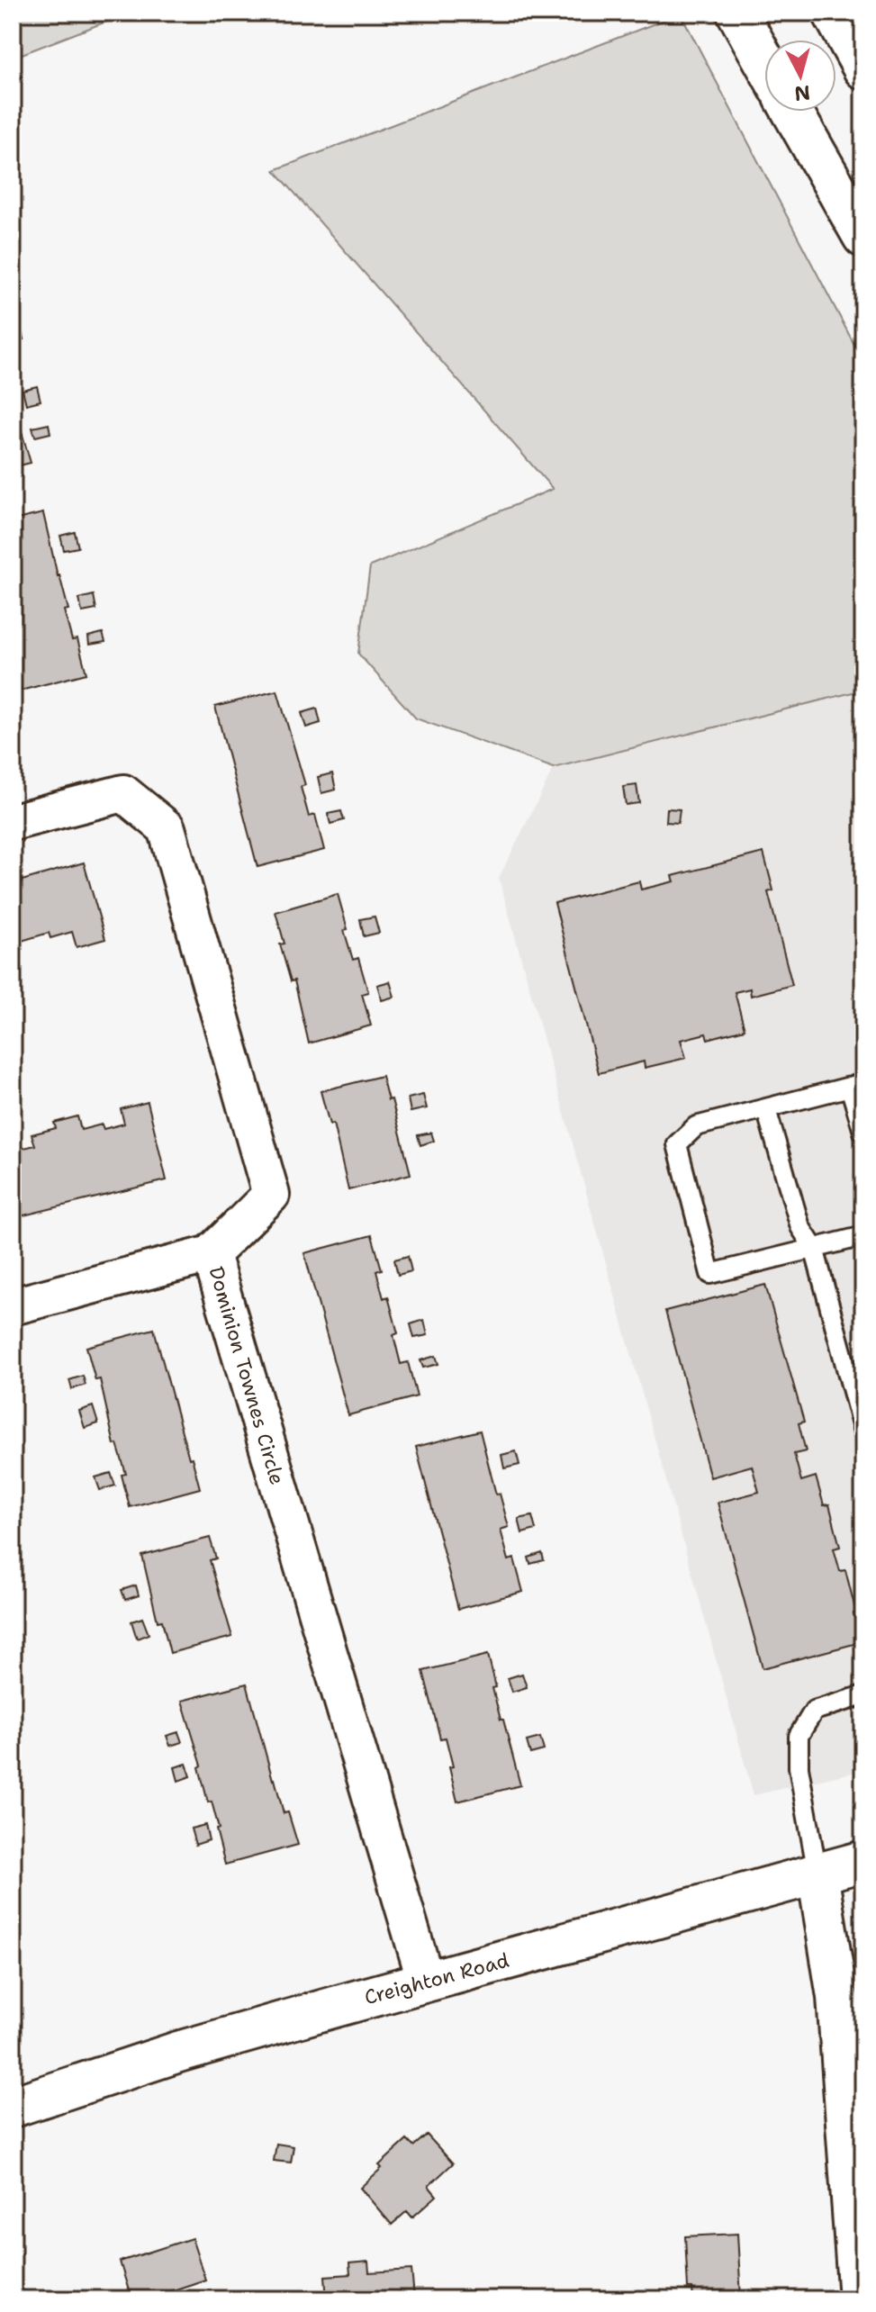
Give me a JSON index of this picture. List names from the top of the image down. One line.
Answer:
{"streets":{"main road":["Creighton Road"],"street":["Dominion Townes Circle"]},"crossings":[["Dominion Townes Circle","Creighton Road"]],"north":"bottom"}
